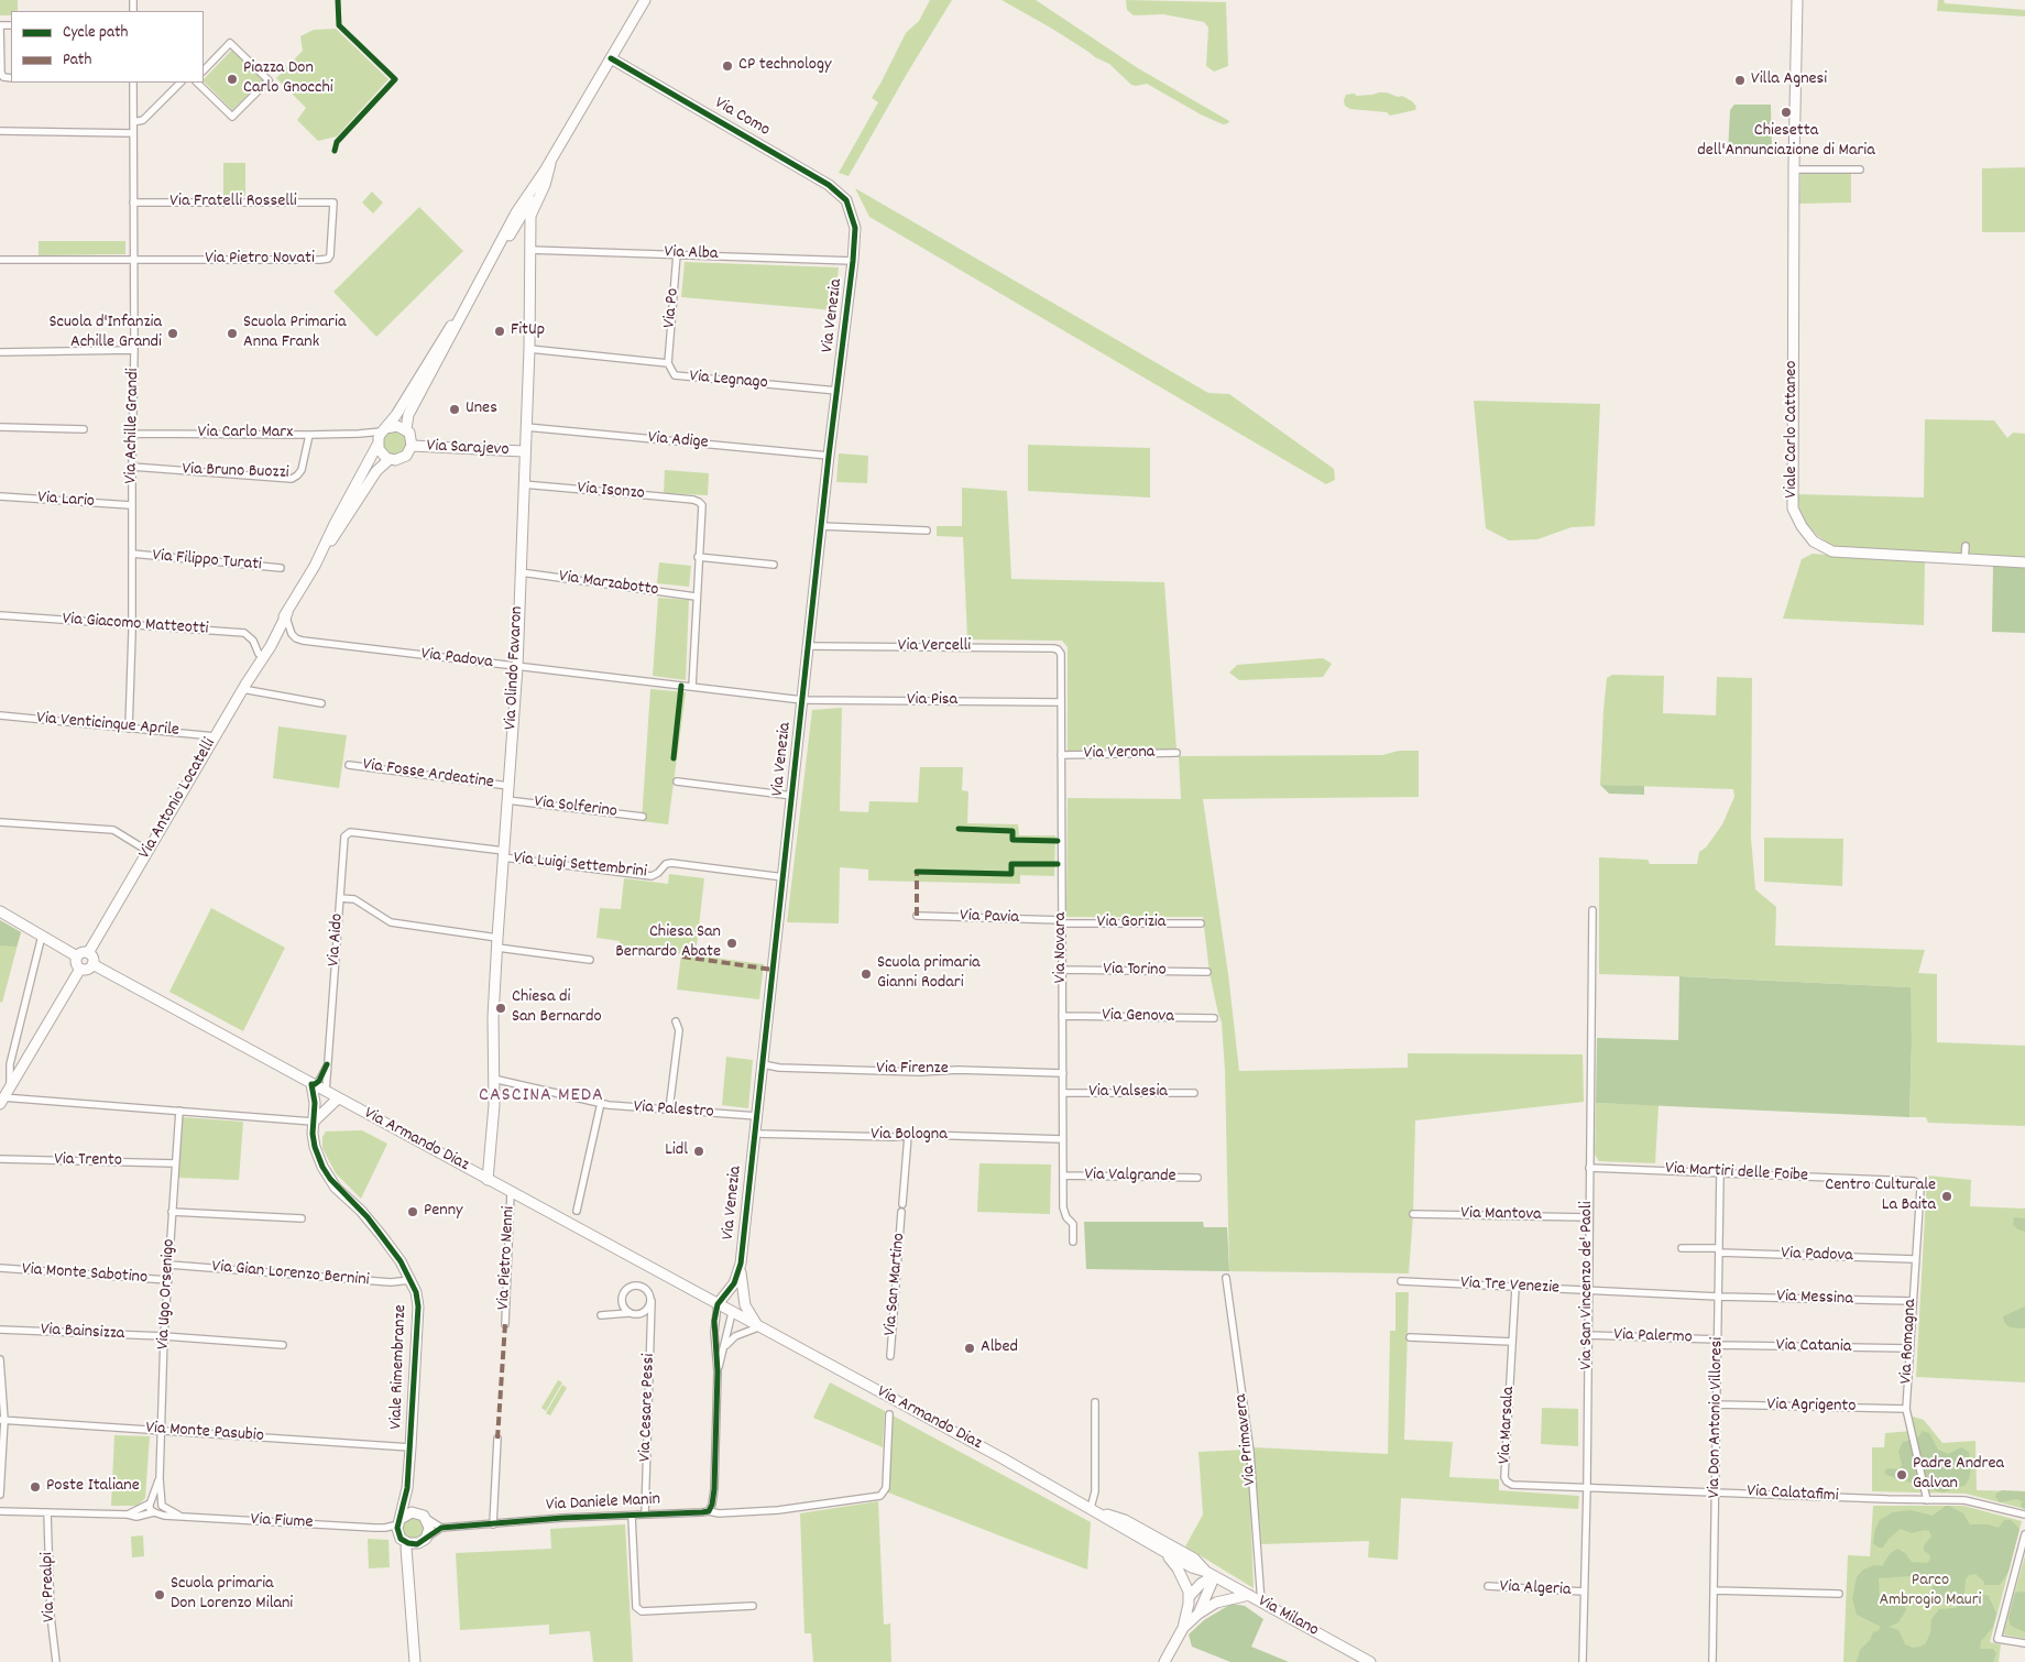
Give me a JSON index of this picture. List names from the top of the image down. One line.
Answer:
{"streets":{"street":["Via Como","Via Fratelli Rosselli","Via Alba","Via Pietro Novati","Via Po","Via Venezia","Via Legnago","Via Achille Grandi","Viale Carlo Cattaneo","Via Carlo Marx","Via Adige","Via Sarajevo","Via Bruno Buozzi","Via Isonzo","Via Lario","Via Filippo Turati","Via Marzabotto","Via Giacomo Matteotti","Via Vercelli","Via Padova","Via Olindo Favaron","Via Pisa","Via Venticinque Aprile","Via Verona","Via Fosse Ardeatine","Via Antonio Locatelli","Via Solferino","Via Luigi Settembrini","Via Pavia","Via Gorizia","Via Aido","Via Novara","Via Torino","Via Genova","Via Firenze","Via Valsesia","Via Palestro","Via Bologna","Via Armando Diaz","Via Trento","Via Martiri delle Foibe","Via Valgrande","Via Mantova","Via Pietro Nenni","Via Monte Sabotino","Via Gian Lorenzo Bernini","Via San Martino","Via San Vincenzo de' Paoli","Via Tre Venezie","Via Ugo Orsenigo","Via Messina","Via Bainsizza","Via Palermo","Via Romagna","Via Catania","Viale Rimembranze","Via Agrigento","Via Cesare Pessi","Via Don Antonio Villoresi","Via Marsala","Via Monte Pasubio","Via Primavera","Via Calatafimi","Via Daniele Manin","Via Fiume","Via Prealpi","Via Algeria","Via Milano"]},"crossings":[["Via Como","Via Venezia"],["Via Fratelli Rosselli","Via Pietro Novati"],["Via Fratelli Rosselli","Via Achille Grandi"],["Via Alba","Via Po"],["Via Alba","Via Venezia"],["Via Alba","Via Olindo Favaron"],["Via Pietro Novati","Via Achille Grandi"],["Via Po","Via Legnago"],["Via Venezia","Via Legnago"],["Via Venezia","Via Adige"],["Via Venezia","Via Vercelli"],["Via Venezia","Via Padova"],["Via Venezia","Via Pisa"],["Via Venezia","Via Luigi Settembrini"],["Via Venezia","Via Firenze"],["Via Venezia","Via Palestro"],["Via Venezia","Via Bologna"],["Via Venezia","Via Armando Diaz"],["Via Legnago","Via Olindo Favaron"],["Via Achille Grandi","Via Carlo Marx"],["Via Achille Grandi","Via Bruno Buozzi"],["Via Achille Grandi","Via Lario"],["Via Achille Grandi","Via Filippo Turati"],["Via Achille Grandi","Via Giacomo Matteotti"],["Via Achille Grandi","Via Venticinque Aprile"],["Via Carlo Marx","Via Sarajevo"],["Via Carlo Marx","Via Bruno Buozzi"],["Via Carlo Marx","Via Antonio Locatelli"],["Via Adige","Via Olindo Favaron"],["Via Sarajevo","Via Olindo Favaron"],["Via Sarajevo","Via Antonio Locatelli"],["Via Isonzo","Via Olindo Favaron"],["Via Marzabotto","Via Olindo Favaron"],["Via Giacomo Matteotti","Via Antonio Locatelli"],["Via Vercelli","Via Novara"],["Via Padova","Via Olindo Favaron"],["Via Padova","Via Pisa"],["Via Padova","Via Antonio Locatelli"],["Via Padova","Via Romagna"],["Via Padova","Via Don Antonio Villoresi"],["Via Olindo Favaron","Via Fosse Ardeatine"],["Via Olindo Favaron","Via Solferino"],["Via Olindo Favaron","Via Luigi Settembrini"],["Via Olindo Favaron","Via Palestro"],["Via Olindo Favaron","Via Armando Diaz"],["Via Pisa","Via Novara"],["Via Venticinque Aprile","Via Antonio Locatelli"],["Via Verona","Via Novara"],["Via Antonio Locatelli","Via Armando Diaz"],["Via Luigi Settembrini","Via Aido"],["Via Pavia","Via Gorizia"],["Via Pavia","Via Novara"],["Via Gorizia","Via Novara"],["Via Aido","Via Armando Diaz"],["Via Novara","Via Torino"],["Via Novara","Via Genova"],["Via Novara","Via Firenze"],["Via Novara","Via Valsesia"],["Via Novara","Via Bologna"],["Via Novara","Via Valgrande"],["Via Armando Diaz","Via Pietro Nenni"],["Via Armando Diaz","Viale Rimembranze"],["Via Armando Diaz","Via Milano"],["Via Trento","Via Ugo Orsenigo"],["Via Martiri delle Foibe","Via San Vincenzo de' Paoli"],["Via Martiri delle Foibe","Via Romagna"],["Via Martiri delle Foibe","Via Don Antonio Villoresi"],["Via Mantova","Via San Vincenzo de' Paoli"],["Via Monte Sabotino","Via Ugo Orsenigo"],["Via Gian Lorenzo Bernini","Via Ugo Orsenigo"],["Via Gian Lorenzo Bernini","Viale Rimembranze"],["Via San Vincenzo de' Paoli","Via Tre Venezie"],["Via San Vincenzo de' Paoli","Via Palermo"],["Via San Vincenzo de' Paoli","Via Marsala"],["Via San Vincenzo de' Paoli","Via Calatafimi"],["Via San Vincenzo de' Paoli","Via Algeria"],["Via Tre Venezie","Via Messina"],["Via Tre Venezie","Via Don Antonio Villoresi"],["Via Tre Venezie","Via Marsala"],["Via Ugo Orsenigo","Via Bainsizza"],["Via Ugo Orsenigo","Via Monte Pasubio"],["Via Ugo Orsenigo","Via Fiume"],["Via Messina","Via Romagna"],["Via Messina","Via Don Antonio Villoresi"],["Via Palermo","Via Catania"],["Via Palermo","Via Don Antonio Villoresi"],["Via Romagna","Via Catania"],["Via Romagna","Via Agrigento"],["Via Romagna","Via Calatafimi"],["Via Catania","Via Don Antonio Villoresi"],["Viale Rimembranze","Via Monte Pasubio"],["Viale Rimembranze","Via Fiume"],["Via Agrigento","Via Don Antonio Villoresi"],["Via Cesare Pessi","Via Daniele Manin"],["Via Don Antonio Villoresi","Via Calatafimi"],["Via Marsala","Via Calatafimi"],["Via Primavera","Via Milano"],["Via Fiume","Via Prealpi"]],"districts":["CASCINA MEDA"],"parks":["Parco Ambrogio Mauri"],"places":["CP technology","Piazza Don Carlo Gnocchi","Villa Agnesi","Chiesetta dell'Annunciazione di Maria","FitUp","Scuola d'Infanzia Achille Grandi","Scuola Primaria Anna Frank","Unes","Chiesa San Bernardo Abate","Scuola primaria Gianni Rodari","Chiesa di San Bernardo","Lidl","Centro Culturale La Baita","Penny","Albed","Padre Andrea Galvan","Poste Italiane","Scuola primaria Don Lorenzo Milani"],"legend":["Cycle path","Path"]}
